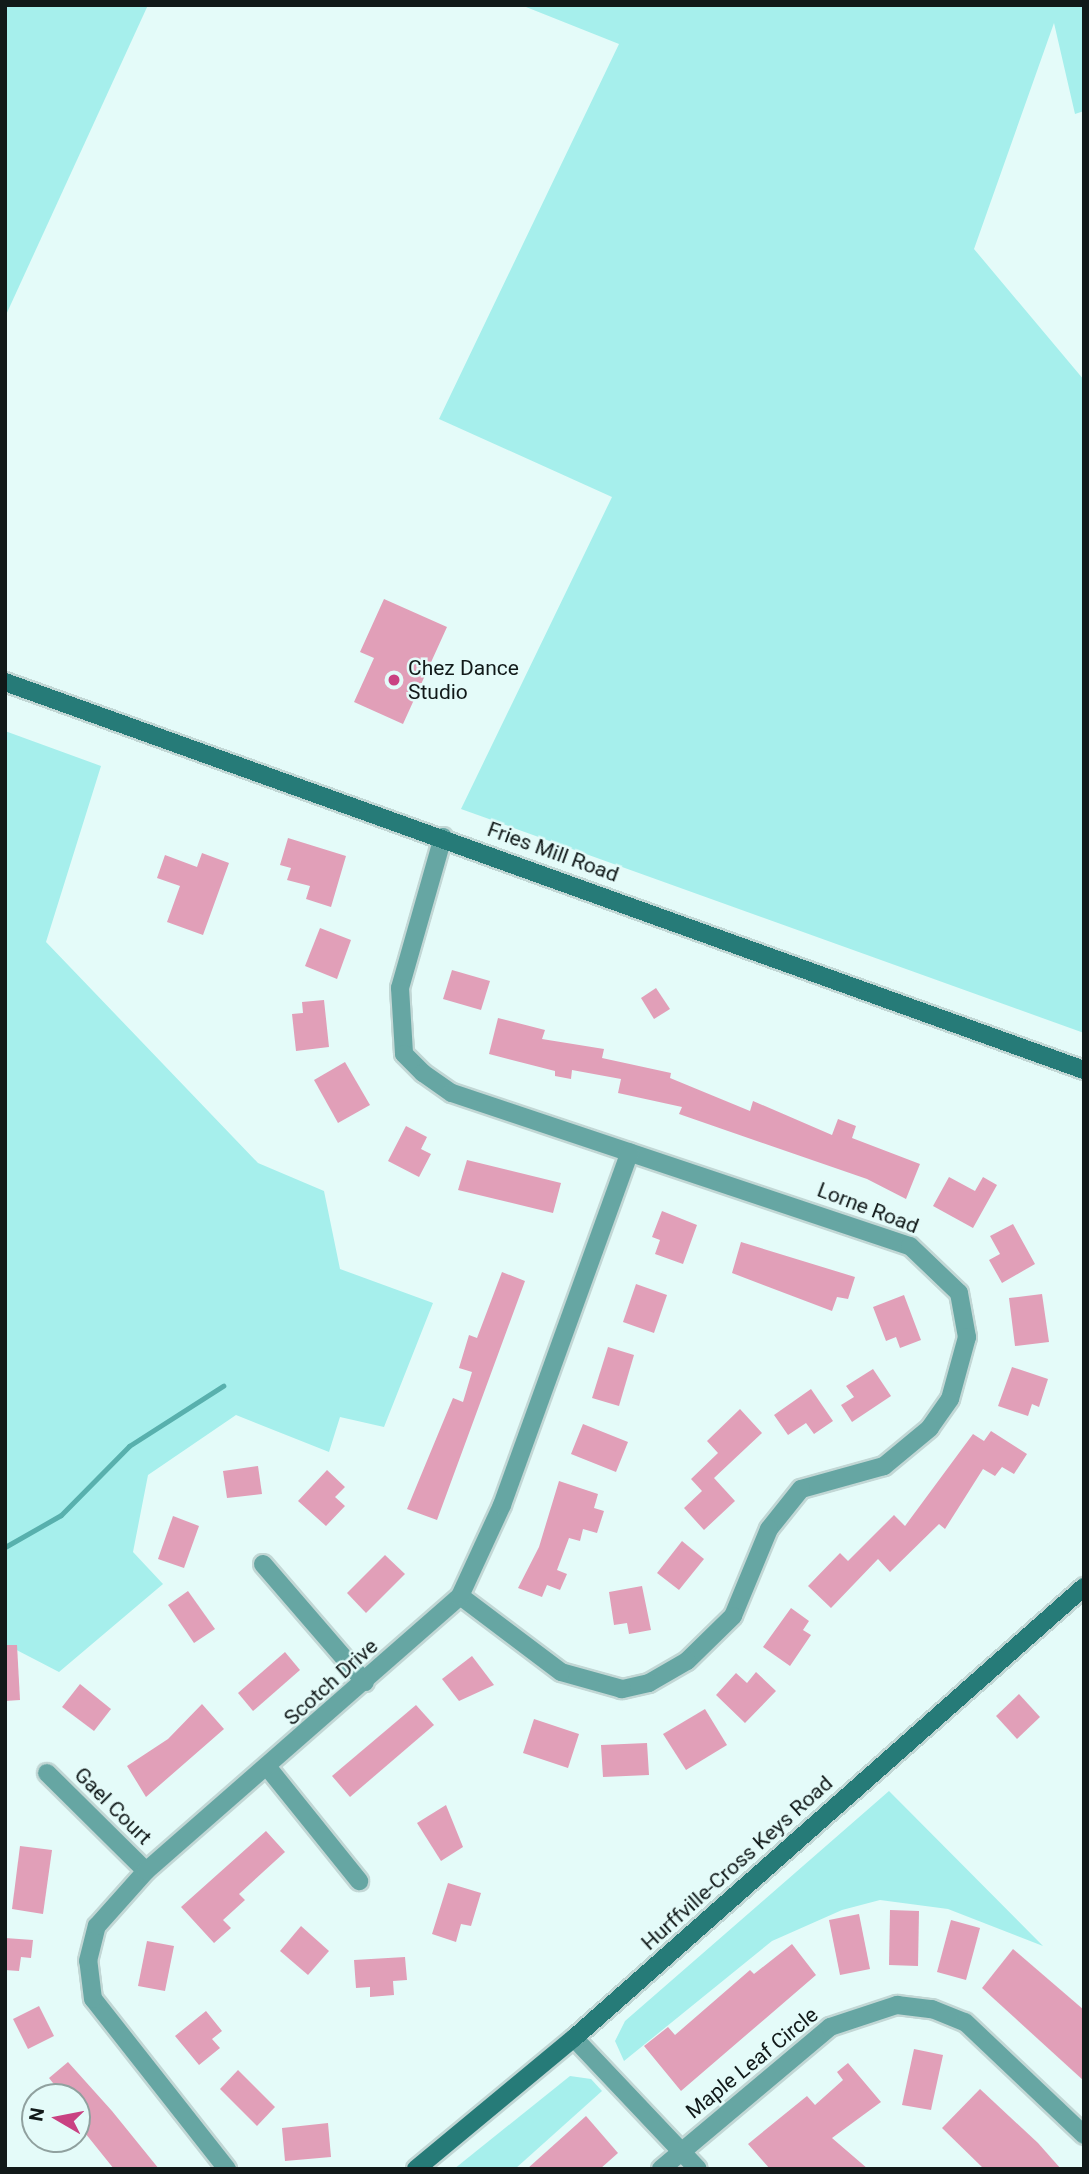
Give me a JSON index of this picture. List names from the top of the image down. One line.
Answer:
{"streets":{"main road":["Fries Mill Road","Hurffville-Cross Keys Road"],"street":["Lorne Road","Scotch Drive","Gael Court","Maple Leaf Circle"]},"crossings":[["Fries Mill Road","Lorne Road"],["Lorne Road","Scotch Drive"],["Scotch Drive","Gael Court"]],"places":["Chez Dance Studio"],"north":"left"}
